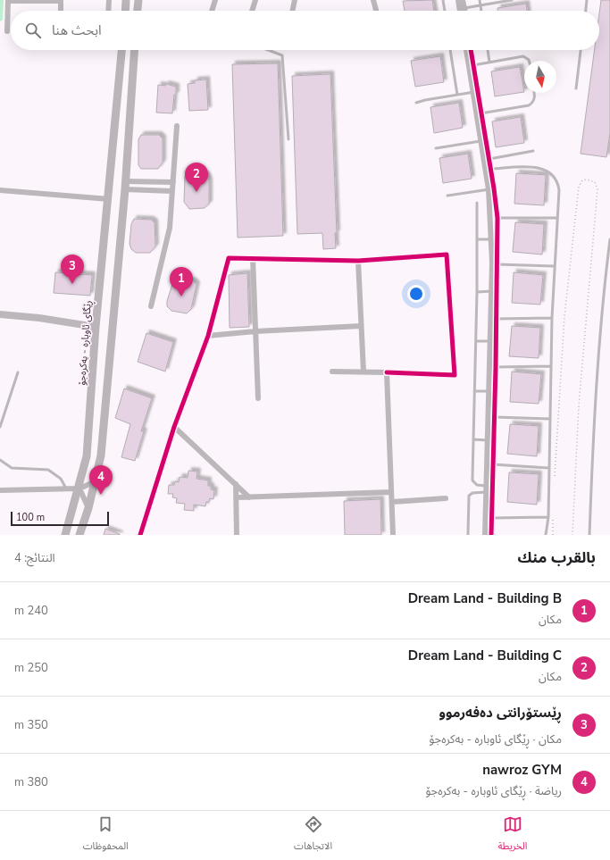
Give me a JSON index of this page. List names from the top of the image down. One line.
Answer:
{"streets":{"main road":["ڕێگای ئاوبارە - بەکرەجۆ"]},"scale_bar":"100 m","north":"bottom","page":{"search":"ابحث هنا","pins":["2","3","1","4"],"scale":"100 m","heading":["بالقرب منك","النتائج: 4"],"list":[{"mark":"1","name":"Dream Land - Building B","note":"مكان","value":"240 m"},{"mark":"2","name":"Dream Land - Building C","note":"مكان","value":"250 m"},{"mark":"3","name":"ڕێستۆرانتی دەفەرموو","note":"مكان · ڕێگای ئاوبارە - بەکرەجۆ","value":"350 m"},{"mark":"4","name":"nawroz GYM","note":"رياضة · ڕێگای ئاوبارە - بەکرەجۆ","value":"380 m"}],"nav":["الخريطة","الاتجاهات","المحفوظات"]}}
